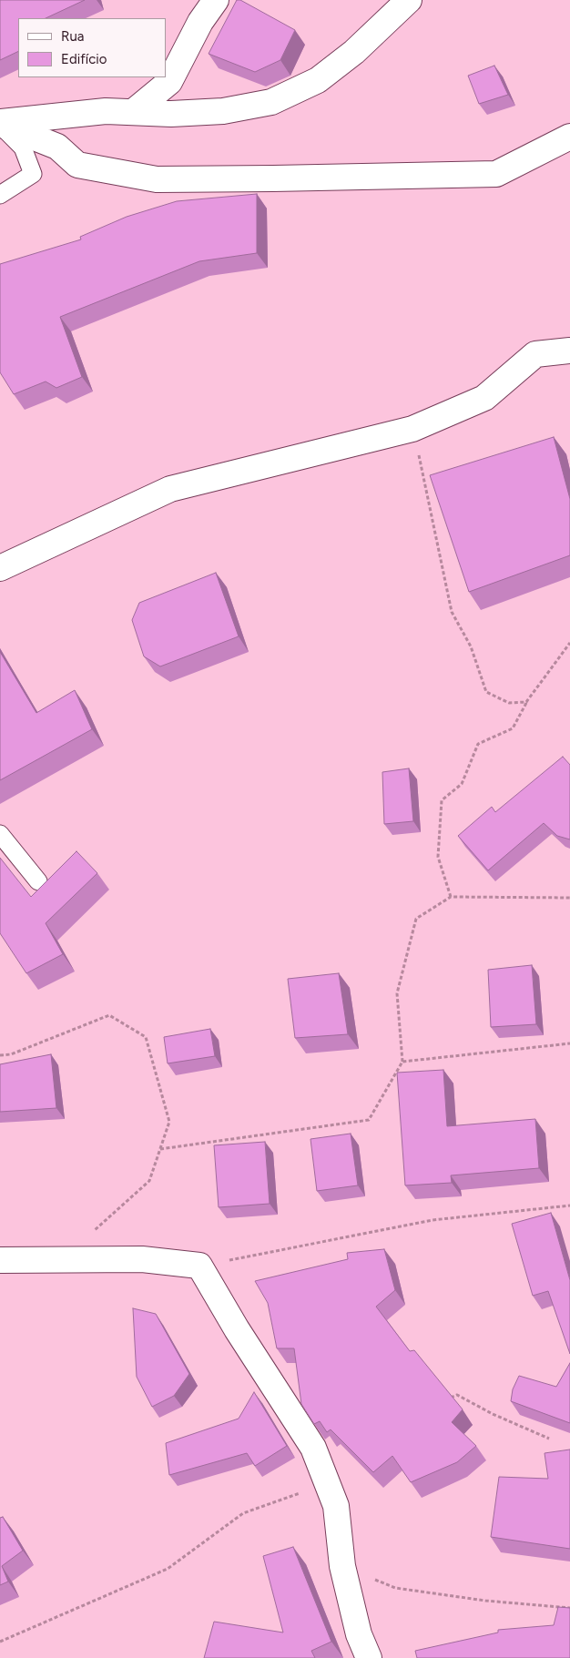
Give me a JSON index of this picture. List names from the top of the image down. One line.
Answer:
{"legend":["Rua","Edifício"]}
